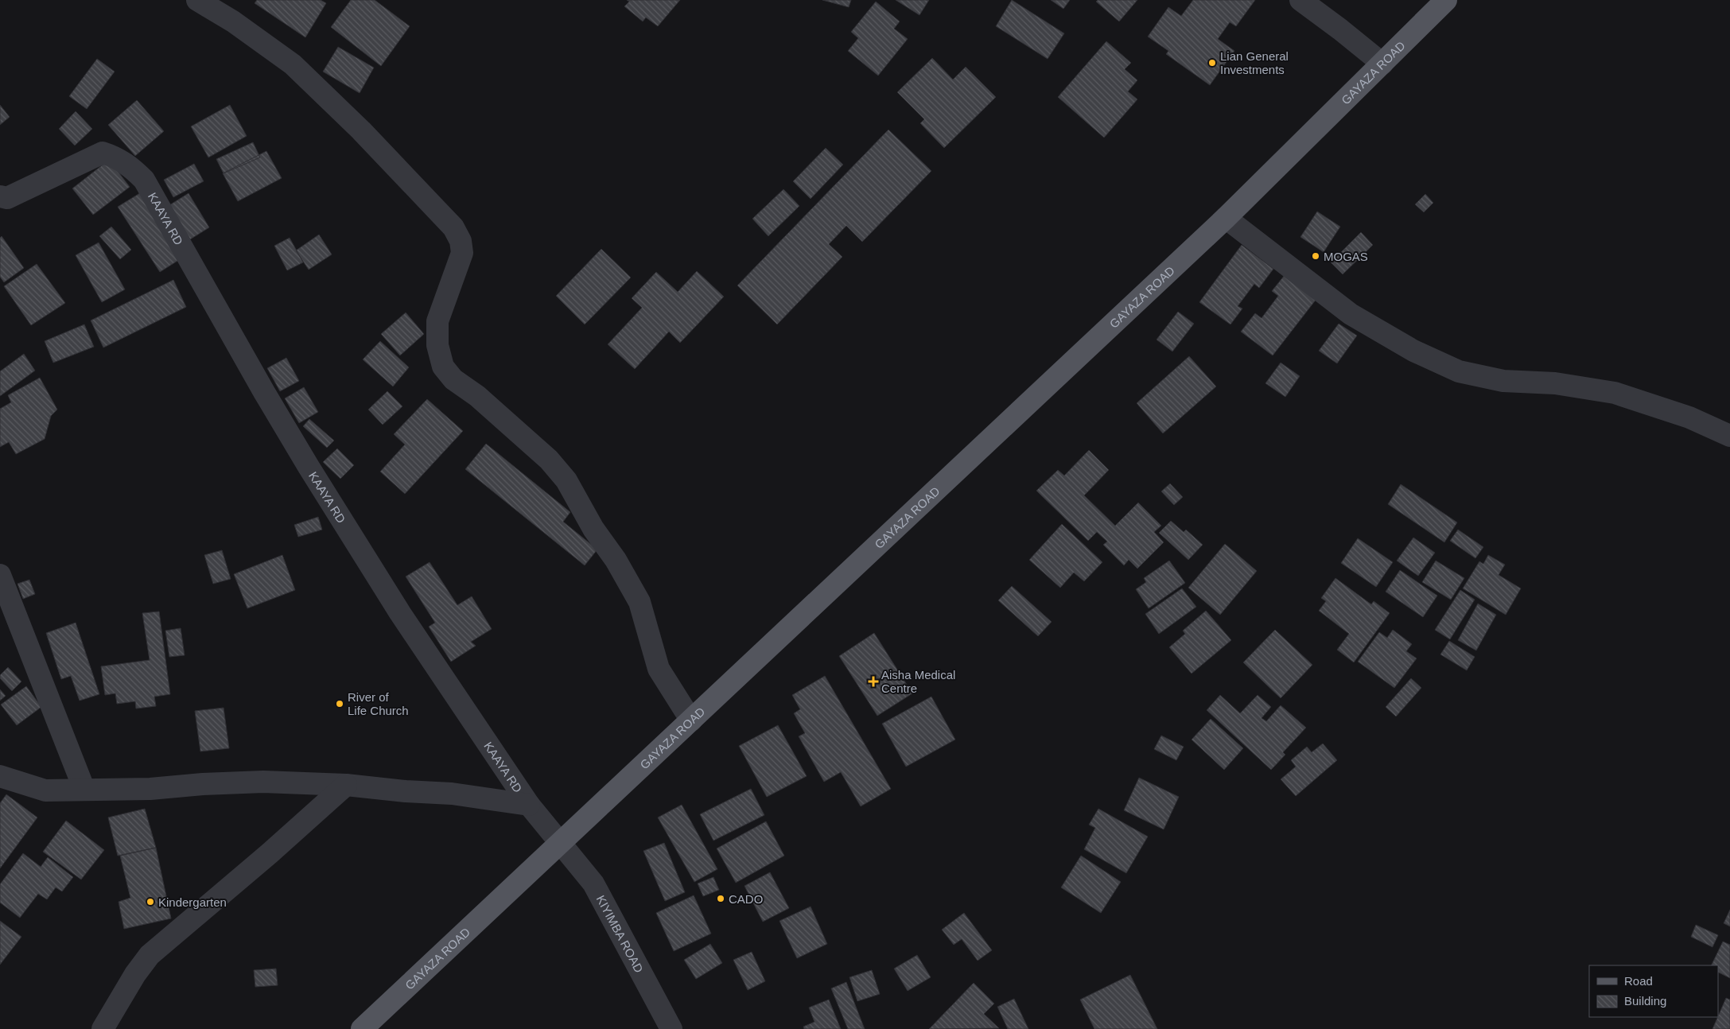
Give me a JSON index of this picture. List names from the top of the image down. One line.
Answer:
{"streets":{"main road":["GAYAZA ROAD"],"street":["KAAYA RD","KIYIMBA ROAD"]},"crossings":[["GAYAZA ROAD","KAAYA RD"],["GAYAZA ROAD","KIYIMBA ROAD"],["KAAYA RD","KIYIMBA ROAD"]],"places":{"other":["Lian General Investments","MOGAS","River of Life Church","CADO","Kindergarten"],"health":["Aisha Medical Centre"]},"legend":["Road","Building"]}
